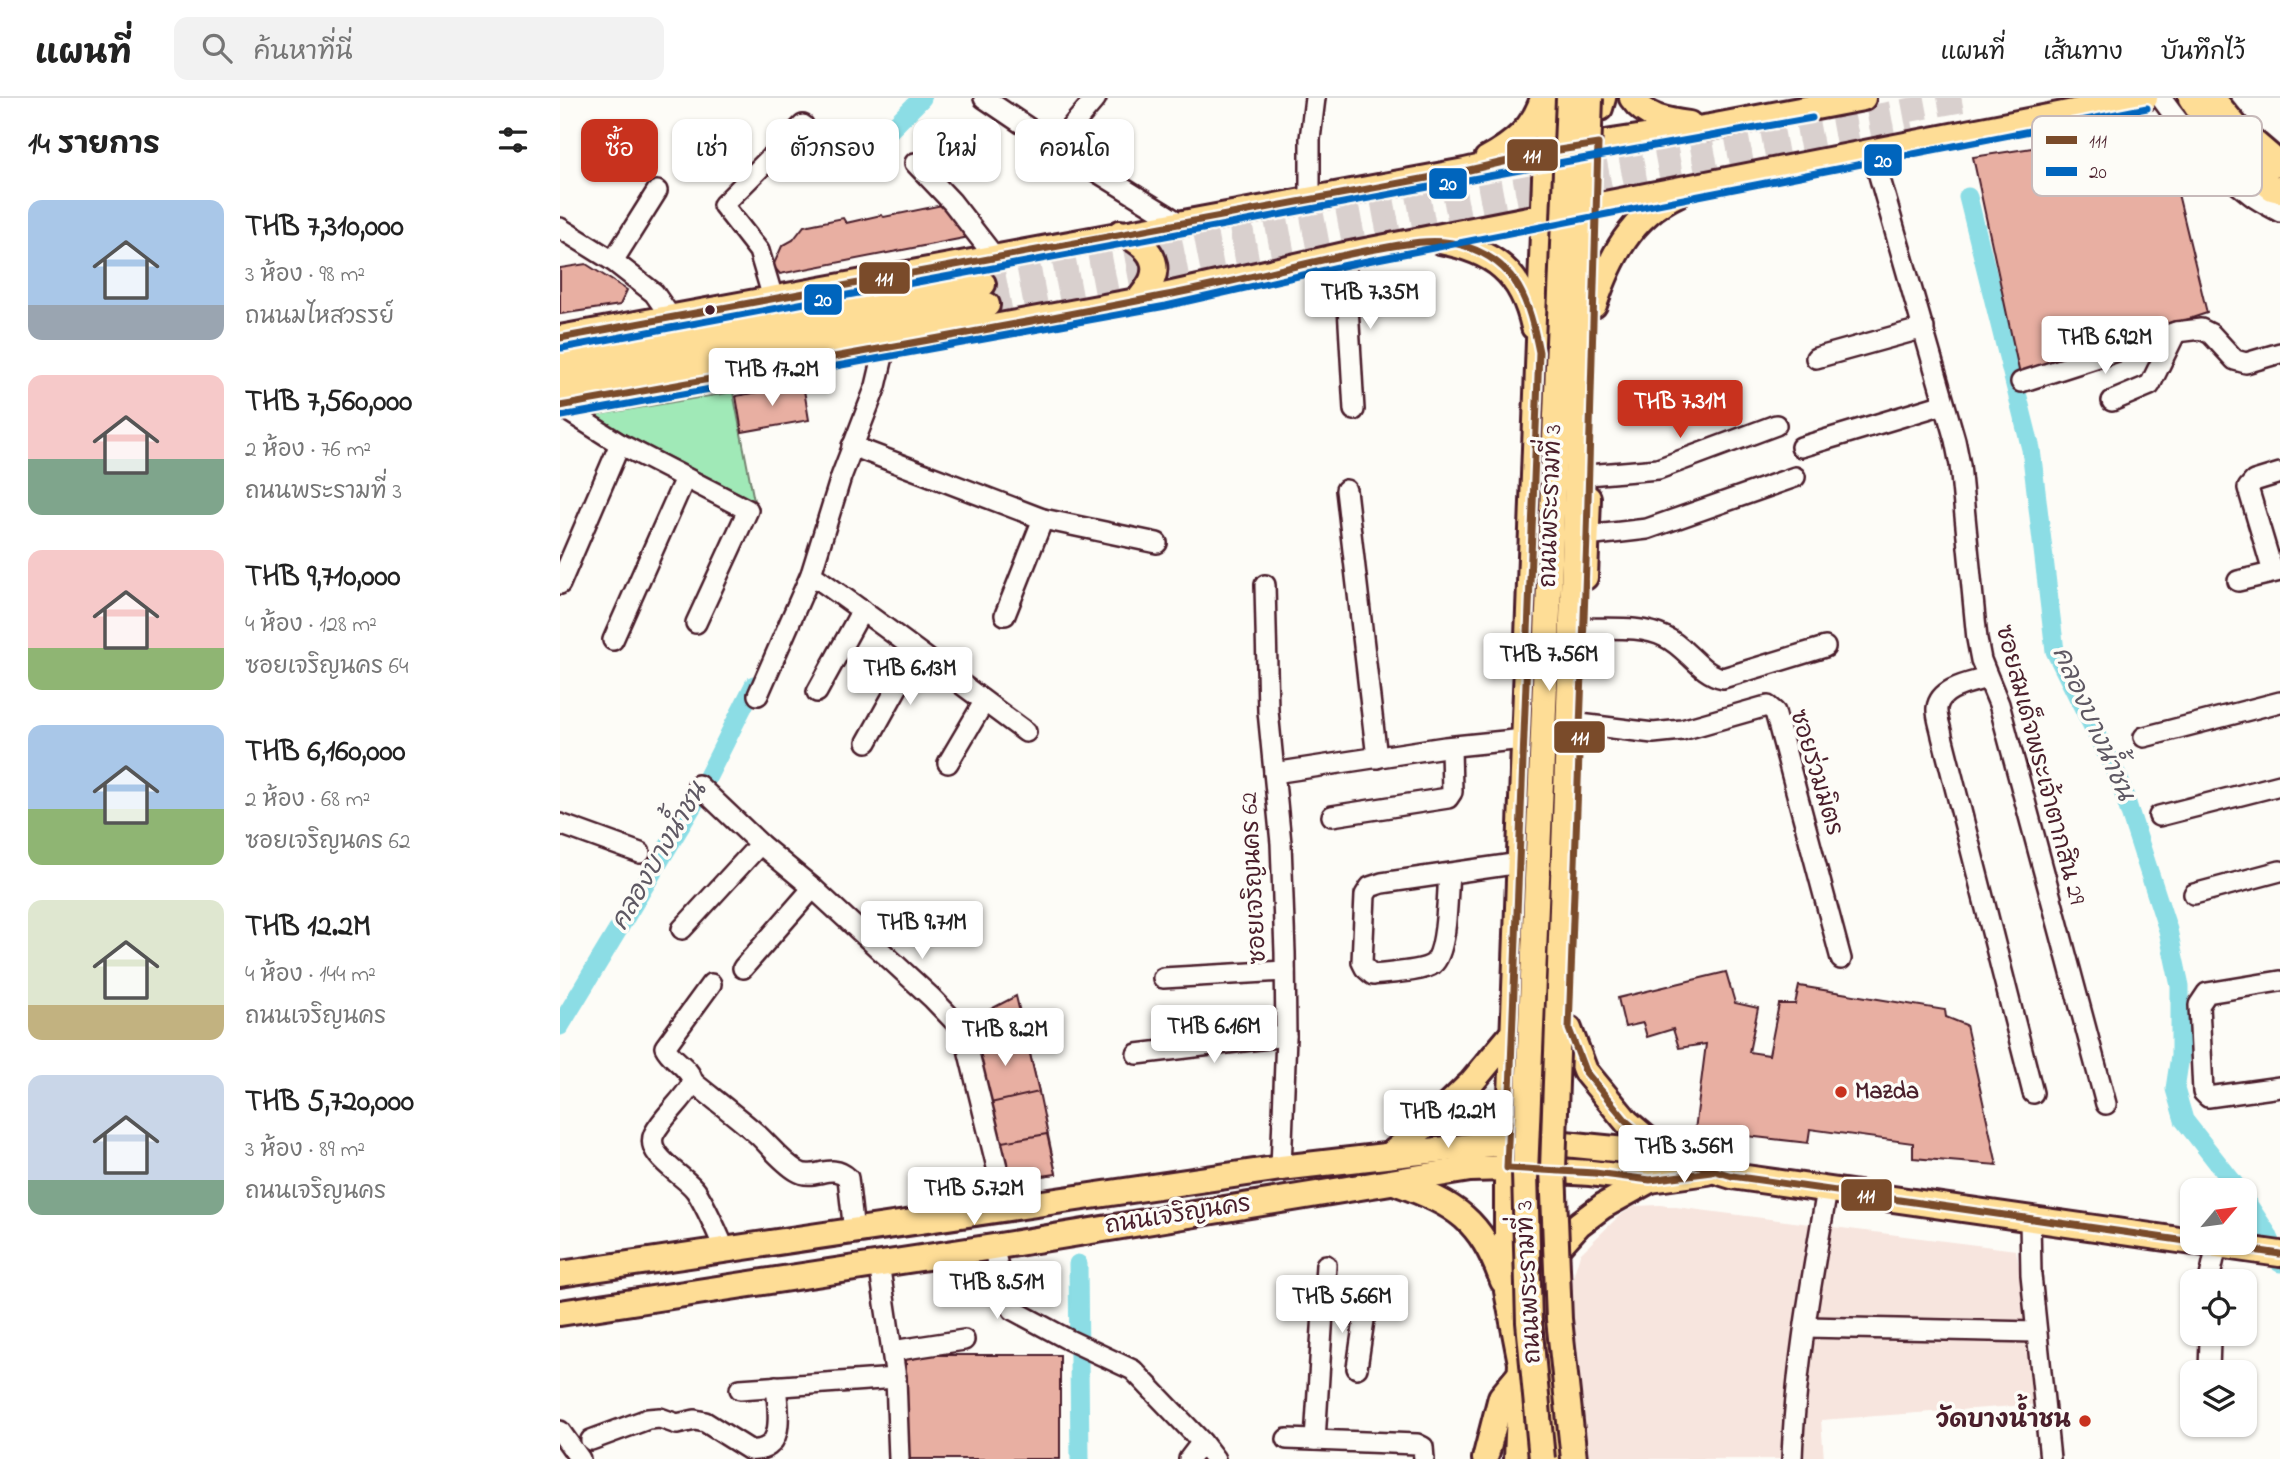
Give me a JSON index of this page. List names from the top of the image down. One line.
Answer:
{"streets":{"main road":["ถนนพระรามที่ 3","ถนนเจริญนคร"],"street":["ซอยสมเด็จพระเจ้าตากสิน 29","ซอยร่วมมิตร","ซอยเจริญนคร 62"]},"crossings":[["ซอยเจริญนคร 62","ถนนเจริญนคร"]],"water":["คลองบางน้ำชน"],"places":["Mazda","วัดบางน้ำชน"],"lines":["transit line 20","transit line 111"],"legend":["111","20"],"north":"top right","page":{"header":"แผนที่","search":"ค้นหาที่นี่","nav":["แผนที่","เส้นทาง","บันทึกไว้"],"heading":"14 รายการ","chip":["ซื้อ","เช่า","ตัวกรอง","ใหม่","คอนโด"],"list":[{"name":"THB 7,310,000","note":"3 ห้อง · 98 m² · ถนนมไหสวรรย์"},{"name":"THB 7,560,000","note":"2 ห้อง · 76 m² · ถนนพระรามที่ 3"},{"name":"THB 9,710,000","note":"4 ห้อง · 128 m² · ซอยเจริญนคร 64"},{"name":"THB 6,160,000","note":"2 ห้อง · 68 m² · ซอยเจริญนคร 62"},{"name":"THB 12.2M","note":"4 ห้อง · 144 m² · ถนนเจริญนคร"},{"name":"THB 5,720,000","note":"3 ห้อง · 89 m² · ถนนเจริญนคร"}],"price":["THB 7.35M","THB 6.92M","THB 17.2M","THB 7.31M","THB 7.56M","THB 6.13M","THB 9.71M","THB 6.16M","THB 8.2M","THB 12.2M","THB 3.56M","THB 5.72M","THB 8.51M","THB 5.66M"]}}
